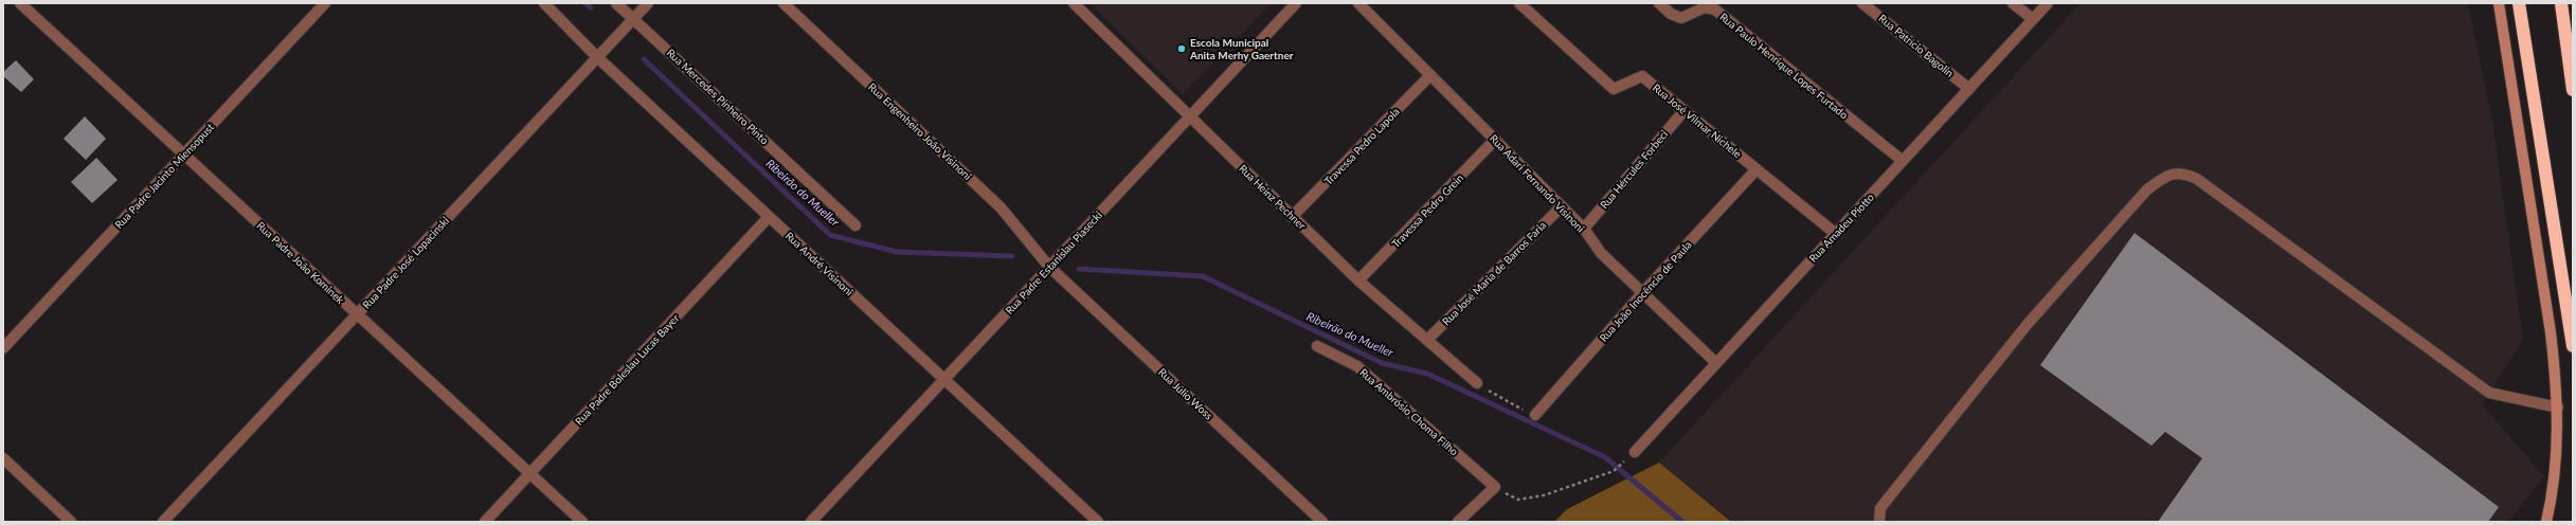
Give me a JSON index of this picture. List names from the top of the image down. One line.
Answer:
{"streets":{"street":["Rua Patrício Bagolin","Rua Paulo Henrique Lopes Furtado","Rua Mercedes Pinheiro Pinto","Rua José Vilmar Nichele","Rua Engenheiro João Visinoni","Travessa Pedro Lapola","Rua Hércules Forbeci","Rua Padre Jacinto Miensopust","Rua Adari Fernando Visinoni","Rua Heinz Pechner","Travessa Pedro Grein","Rua Amadeu Piotto","Rua Padre João Kominek","Rua Padre José Lopacinski","Rua Padre Estanislau Piasecki","Rua André Visinoni","Rua José Maria de Barros Faria","Rua João Inocêncio de Paula","Rua Padre Boleslau Lucas Bayer","Rua Júlio Woss","Rua Ambrósio Choma Filho"]},"crossings":[["Rua Patrício Bagolin","Rua Amadeu Piotto"],["Rua Paulo Henrique Lopes Furtado","Rua Amadeu Piotto"],["Rua Mercedes Pinheiro Pinto","Rua Padre José Lopacinski"],["Rua José Vilmar Nichele","Rua Hércules Forbeci"],["Rua José Vilmar Nichele","Rua Amadeu Piotto"],["Rua José Vilmar Nichele","Rua João Inocêncio de Paula"],["Rua Engenheiro João Visinoni","Rua Padre Estanislau Piasecki"],["Rua Engenheiro João Visinoni","Rua Júlio Woss"],["Travessa Pedro Lapola","Rua Adari Fernando Visinoni"],["Travessa Pedro Lapola","Rua Heinz Pechner"],["Rua Hércules Forbeci","Rua Adari Fernando Visinoni"],["Rua Padre Jacinto Miensopust","Rua Padre João Kominek"],["Rua Adari Fernando Visinoni","Travessa Pedro Grein"],["Rua Adari Fernando Visinoni","Rua Amadeu Piotto"],["Rua Adari Fernando Visinoni","Rua José Maria de Barros Faria"],["Rua Adari Fernando Visinoni","Rua João Inocêncio de Paula"],["Rua Heinz Pechner","Travessa Pedro Grein"],["Rua Heinz Pechner","Rua Padre Estanislau Piasecki"],["Rua Heinz Pechner","Rua José Maria de Barros Faria"],["Rua Padre João Kominek","Rua Padre José Lopacinski"],["Rua Padre João Kominek","Rua Padre Boleslau Lucas Bayer"],["Rua Padre José Lopacinski","Rua André Visinoni"],["Rua Padre Estanislau Piasecki","Rua André Visinoni"],["Rua Padre Estanislau Piasecki","Rua Júlio Woss"],["Rua André Visinoni","Rua Padre Boleslau Lucas Bayer"]],"water":["Ribeirão do Mueller"],"places":["Escola Municipal Anita Merhy Gaertner"]}
